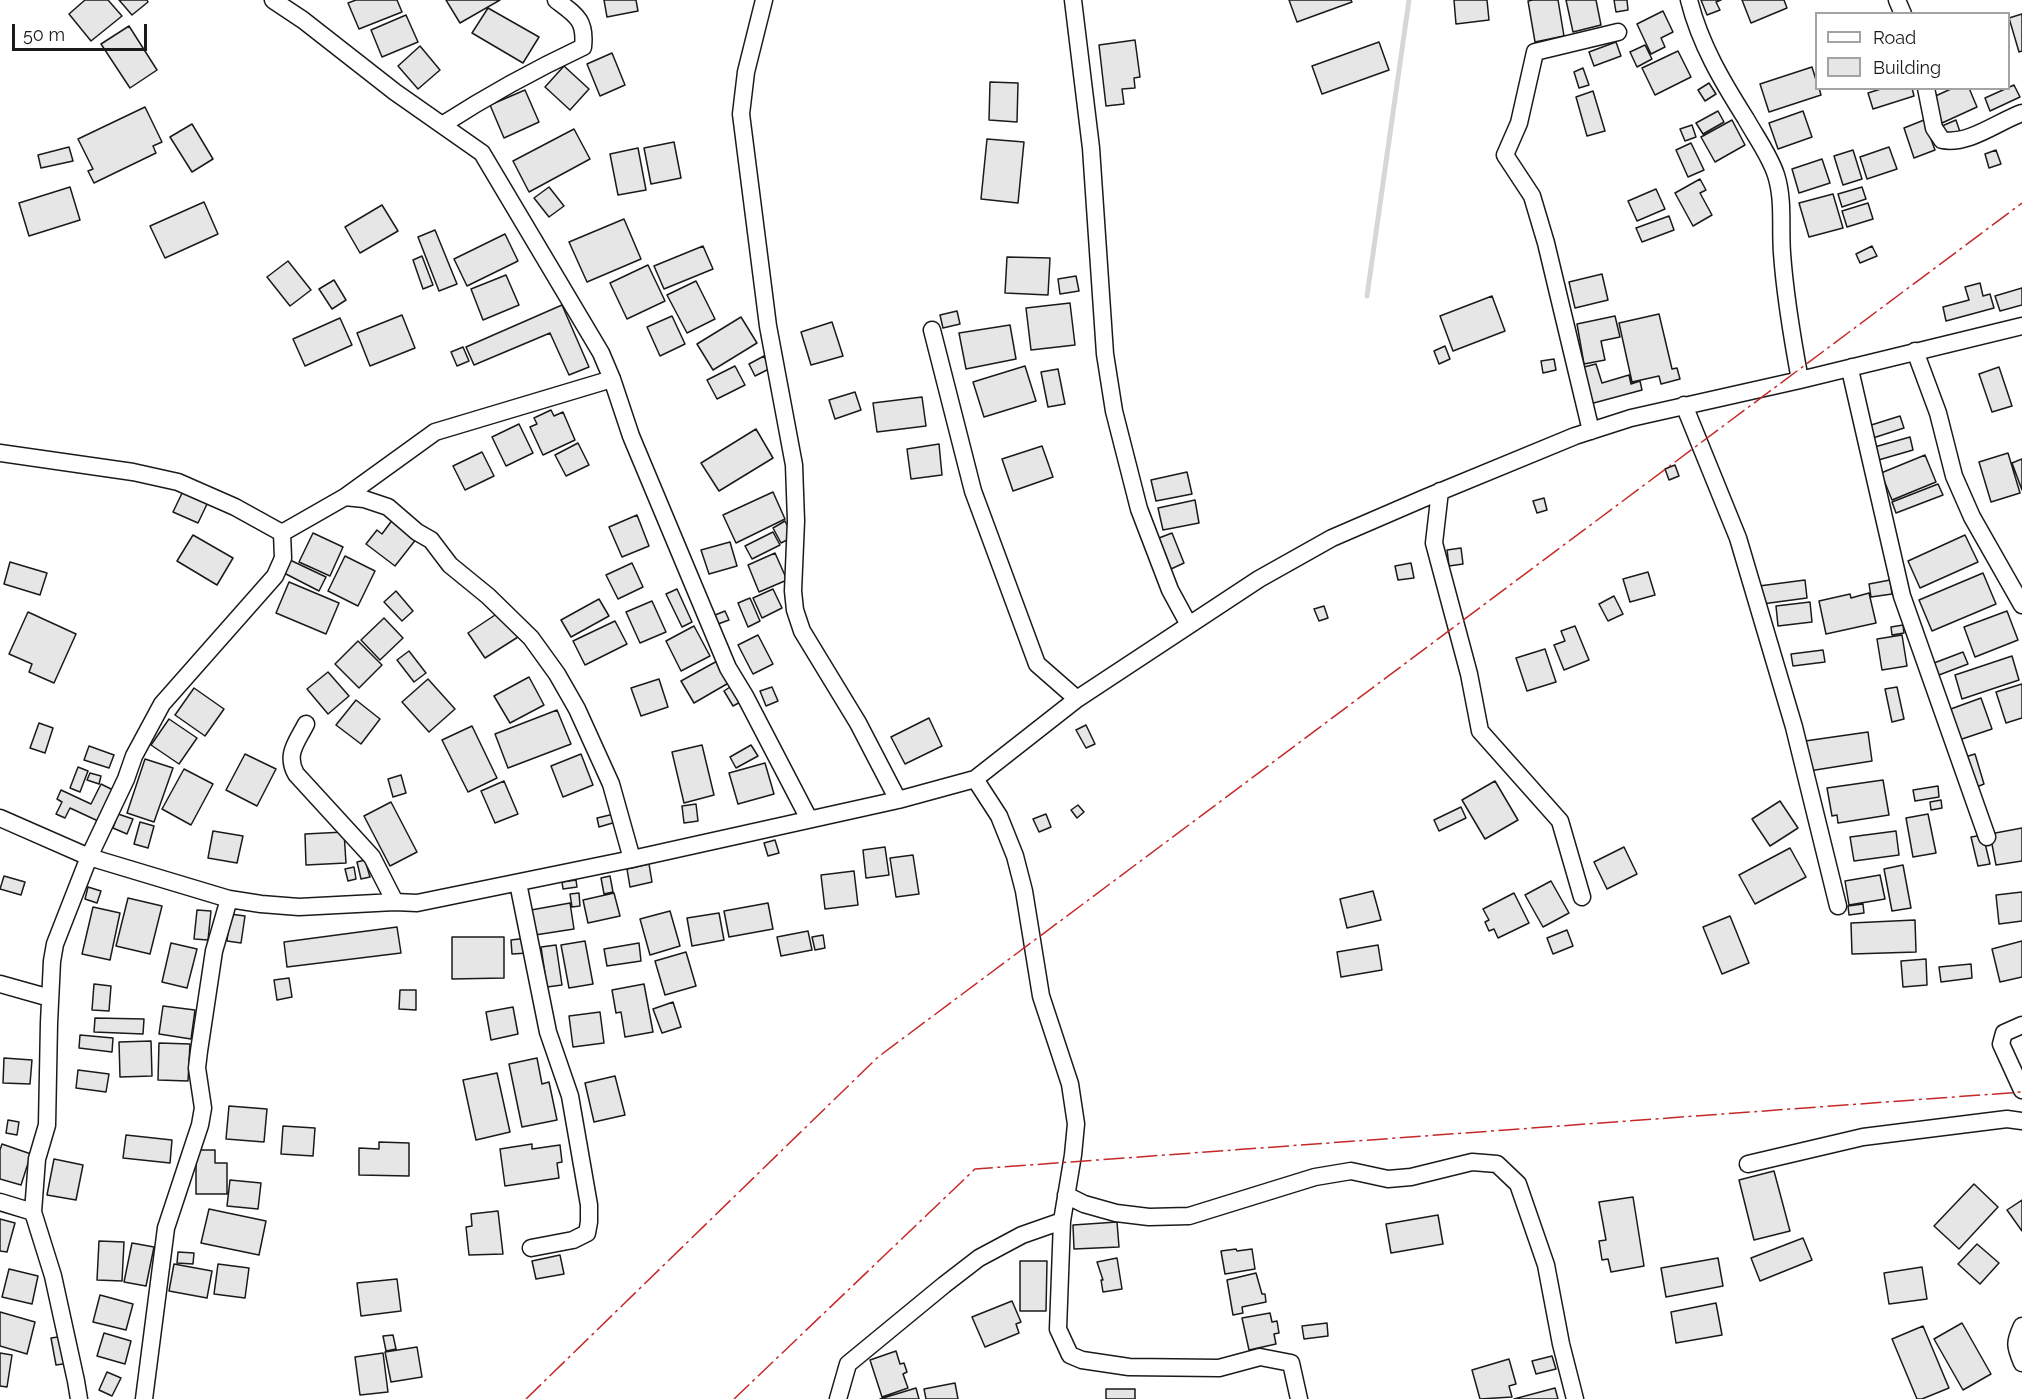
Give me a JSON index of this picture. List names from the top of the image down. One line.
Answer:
{"legend":["Road","Building"],"scale_bar":"50 m"}
